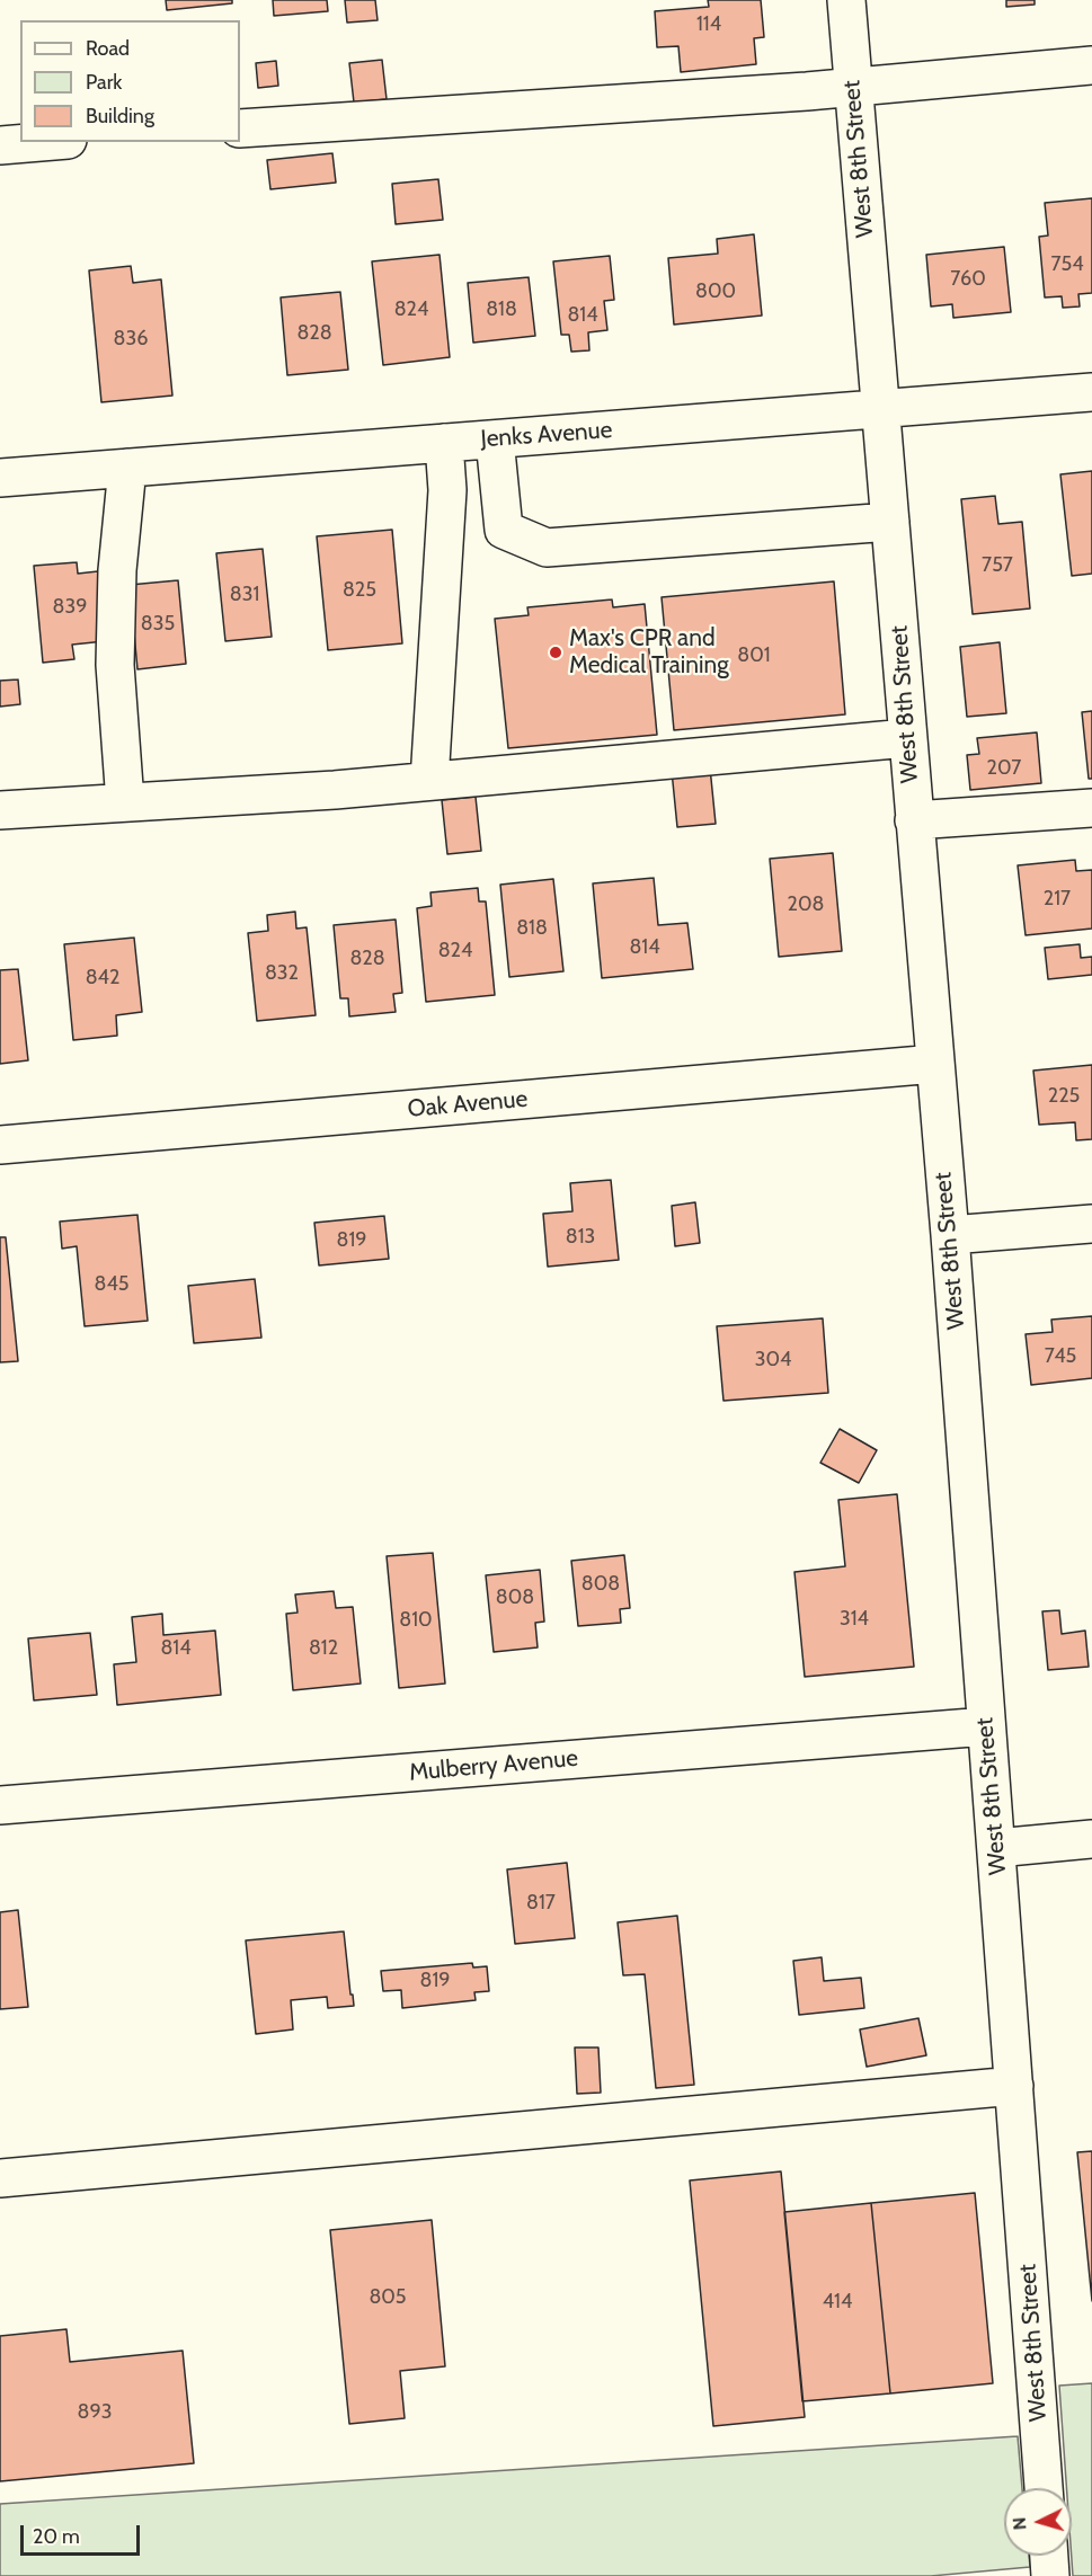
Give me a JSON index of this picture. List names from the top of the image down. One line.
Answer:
{"streets":{"street":["West 8th Street","Jenks Avenue","Oak Avenue","Mulberry Avenue"]},"crossings":[["West 8th Street","Jenks Avenue"],["West 8th Street","Oak Avenue"],["West 8th Street","Mulberry Avenue"]],"places":["Max's CPR and Medical Training"],"house_numbers":["114","754","760","800","824","818","814","828","836","757","825","831","839","835","801","207","217","208","818","814","824","828","832","842","225","813","819","845","745","304","808","808","314","810","814","812","817","819","805","414","893"],"legend":["Road","Park","Building"],"scale_bar":"20 m","north":"left"}
